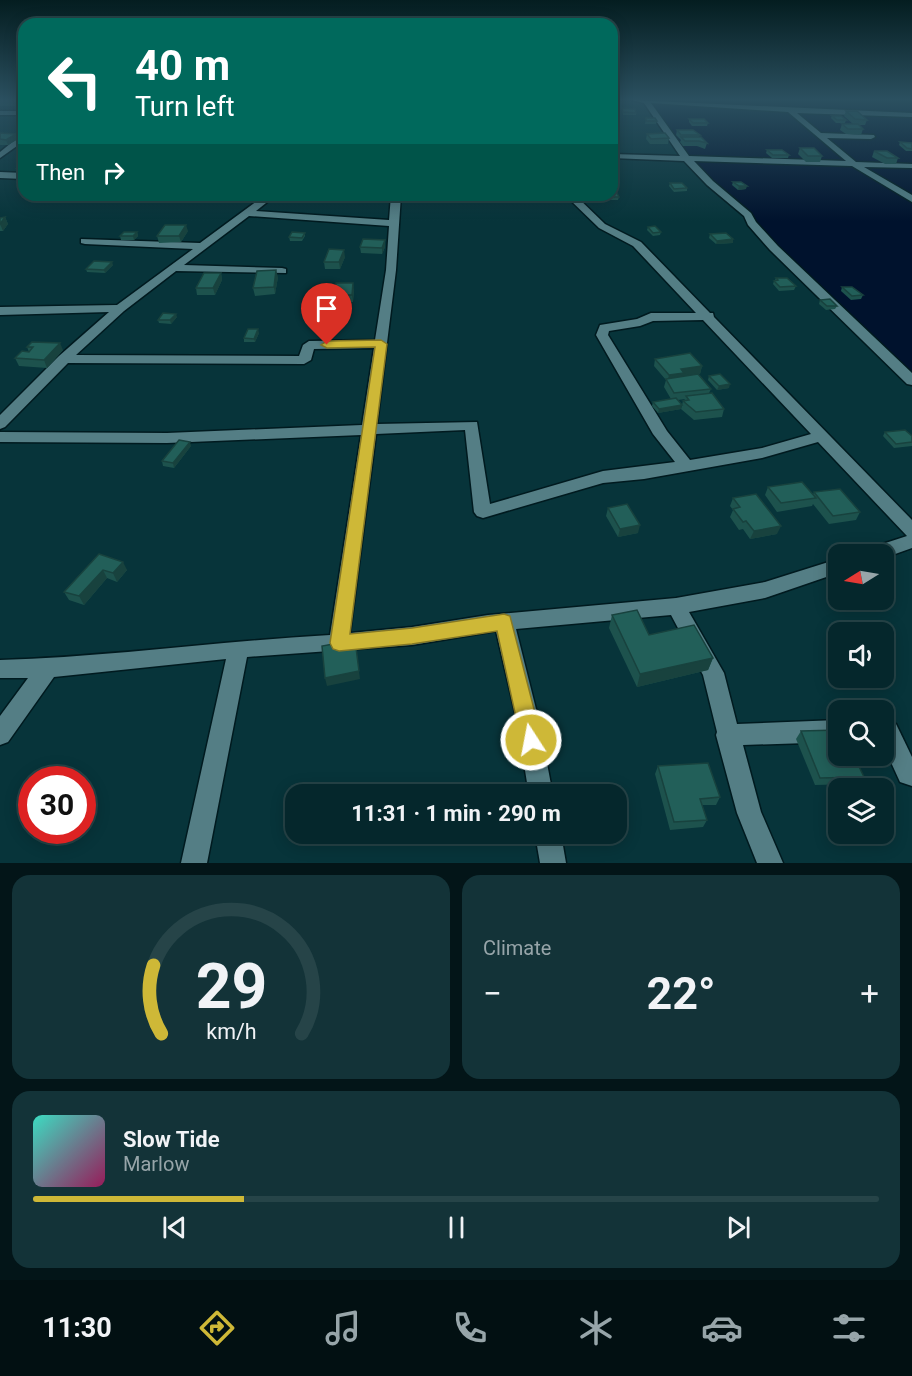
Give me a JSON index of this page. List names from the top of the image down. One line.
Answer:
{"north":"left","page":{"turn":["40 m","Turn left"],"then":"Then","limit":"30","trip":"11:31 · 1 min · 290 m","tile":"Climate","heat":["−","22°","+"],"song":["Slow Tide","Marlow"],"tabs":"11:30","gauge":["29","km/h"]}}
